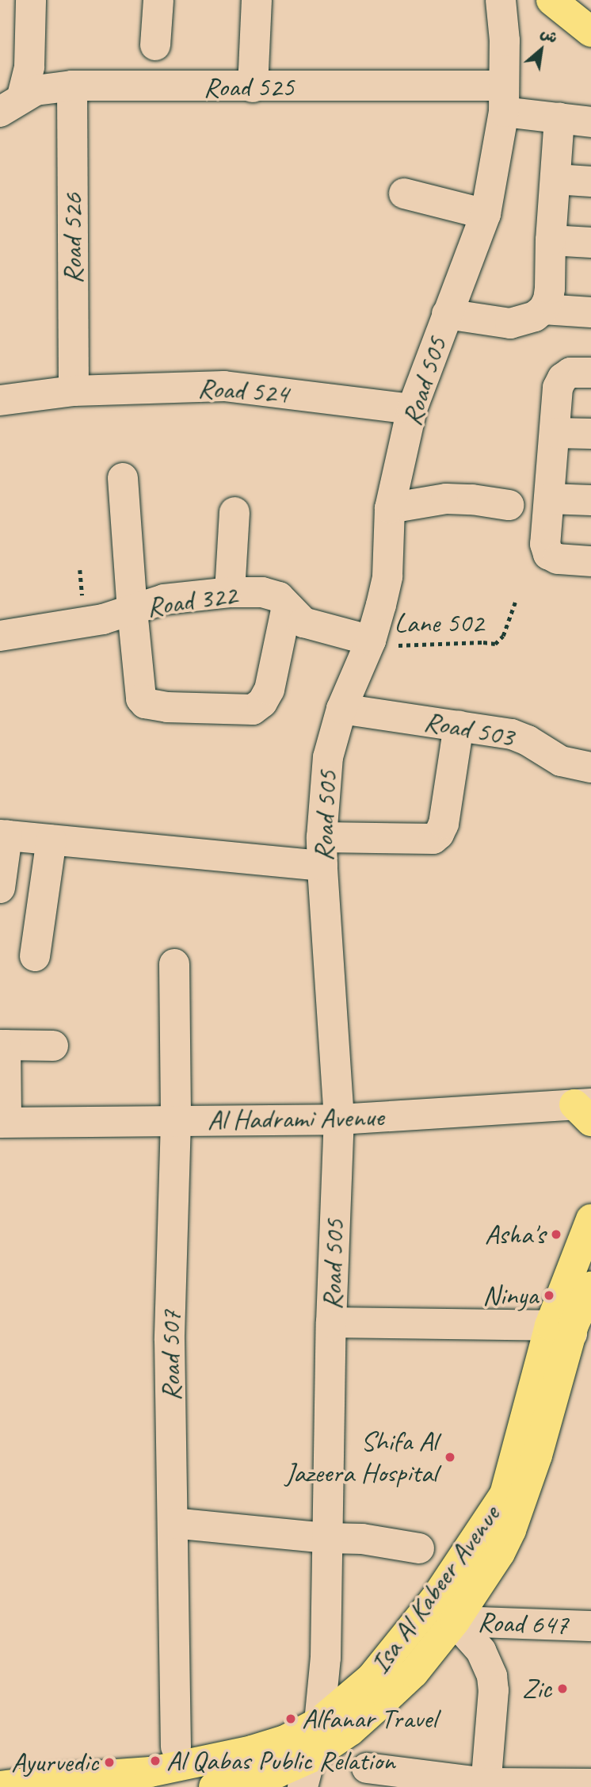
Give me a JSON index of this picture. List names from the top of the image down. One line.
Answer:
{"streets":{"main road":["Isa Al Kabeer Avenue"],"street":["Road 525","Road 526","Road 505","Road 524","Road 322","Road 503","Al Hadrami Avenue","Road 507","Road 647"],"path":["Lane 502"]},"crossings":[["Road 525","Road 526"],["Road 525","Road 505"],["Road 526","Road 524"],["Road 505","Road 524"],["Road 505","Road 322"],["Road 505","Lane 502"],["Road 505","Road 503"],["Road 505","Al Hadrami Avenue"],["Road 505","Isa Al Kabeer Avenue"],["Road 322","Lane 502"],["Al Hadrami Avenue","Road 507"],["Isa Al Kabeer Avenue","Road 647"]],"places":["Asha's","Ninya","Shifa Al Jazeera Hospital","Zic","Alfanar Travel","Al Qabas Public Relation","Ayurvedic"],"north":"top right"}
